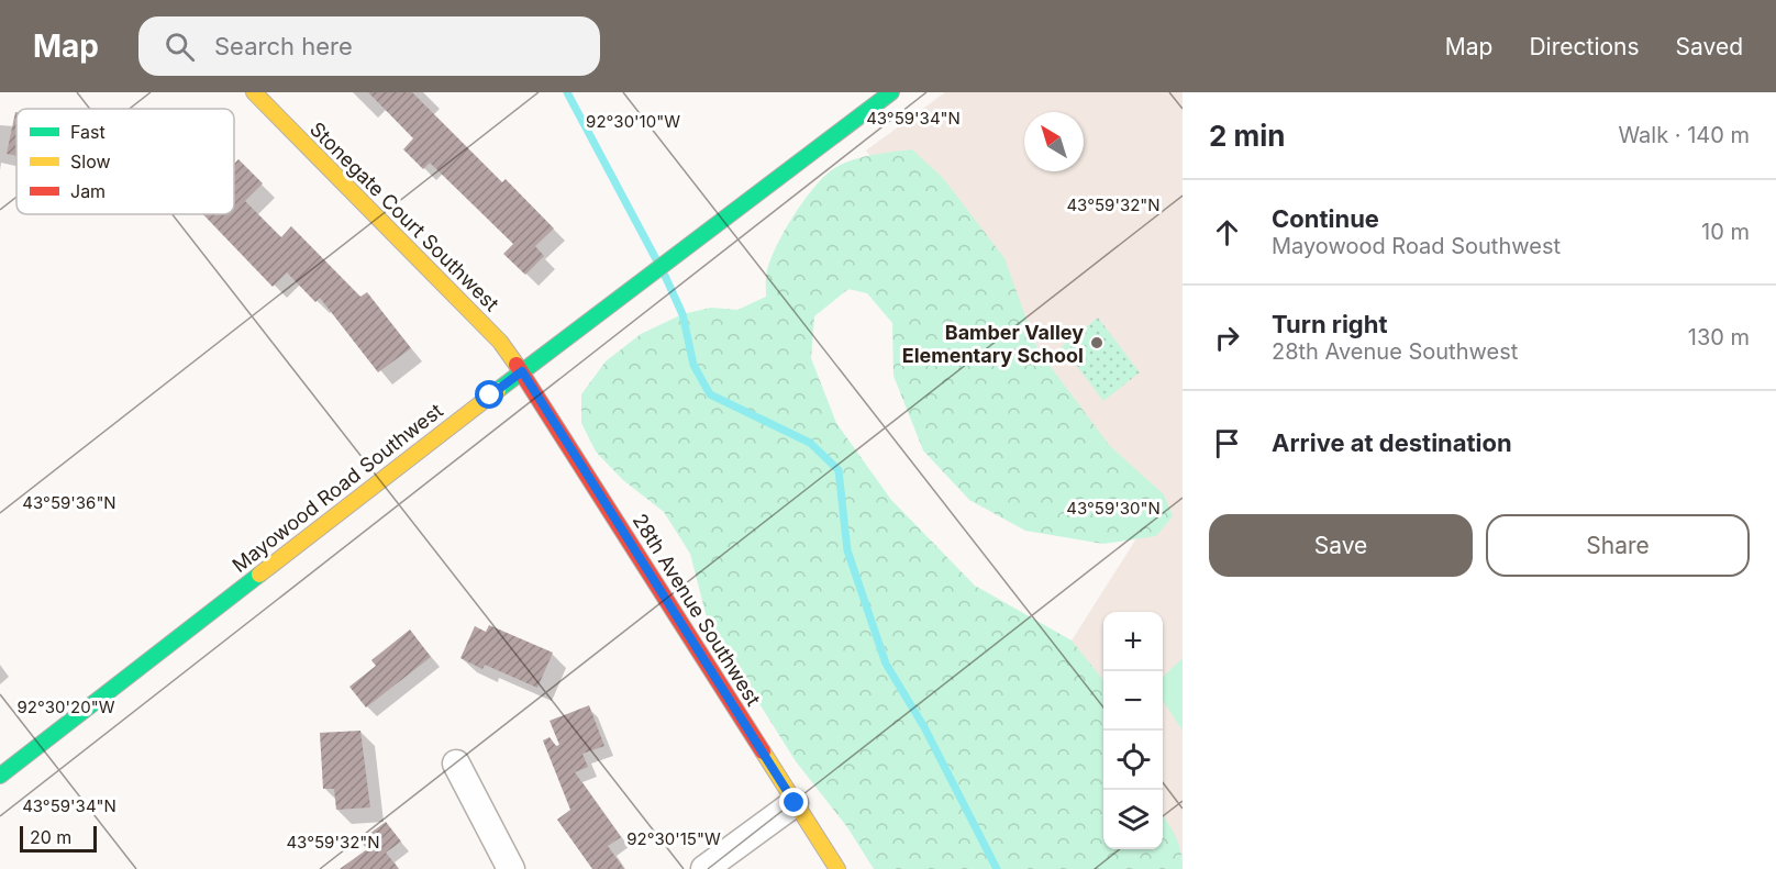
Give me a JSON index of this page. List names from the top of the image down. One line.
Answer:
{"streets":{"street":["Stonegate Court Southwest","Mayowood Road Southwest","28th Avenue Southwest"]},"crossings":[["Stonegate Court Southwest","Mayowood Road Southwest"],["Stonegate Court Southwest","28th Avenue Southwest"],["Mayowood Road Southwest","28th Avenue Southwest"]],"places":["Bamber Valley Elementary School"],"legend":["Fast","Slow","Jam"],"scale_bar":"20 m","north":"top left","page":{"header":"Map","search":"Search here","nav":["Map","Directions","Saved"],"heading":["2 min","Walk · 140 m"],"list":[["Continue","Mayowood Road Southwest","10 m"],["Turn right","28th Avenue Southwest","130 m"],"Arrive at destination"],"buttons":["Save","Share"],"map_buttons":["+","−"],"scale":"20 m"},"coordinates":["43°59'34\"N","92°30'10\"W","43°59'32\"N","43°59'36\"N","43°59'30\"N","92°30'20\"W","92°30'15\"W"]}
